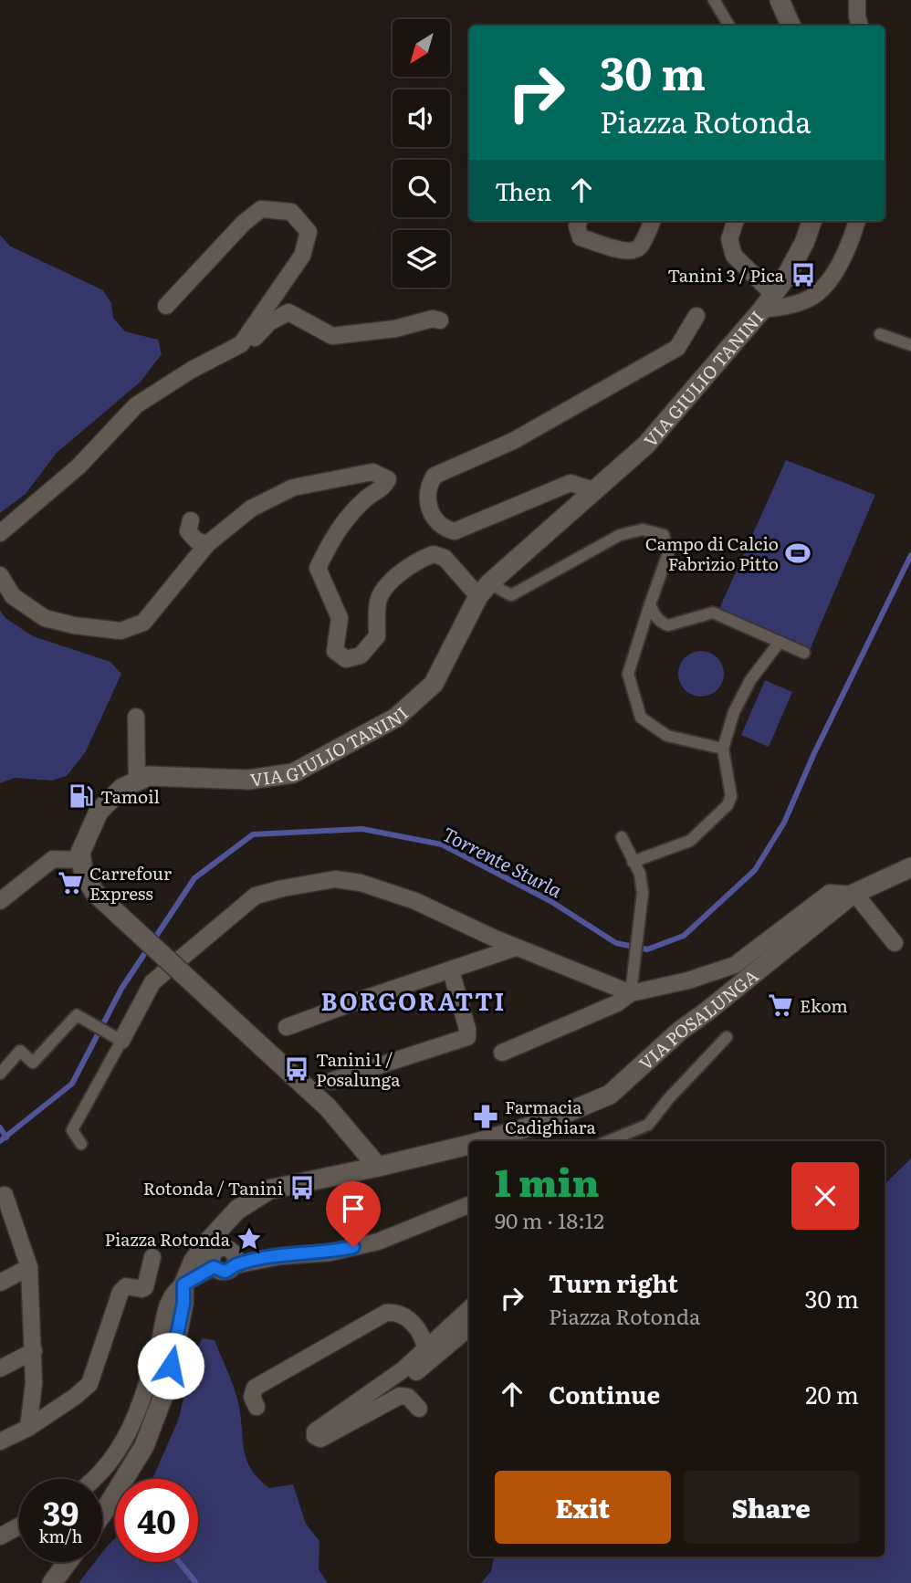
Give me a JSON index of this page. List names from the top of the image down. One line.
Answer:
{"streets":{"main road":["VIA GIULIO TANINI","VIA POSALUNGA"]},"districts":["BORGORATTI"],"water":["Torrente Sturla"],"places":{"bus stop":["Tanini 3 / Pica","Tanini 1 / Posalunga","Rotonda / Tanini"],"sports":["Campo di Calcio Fabrizio Pitto"],"fuel station":["Tamoil"],"supermarket":["Carrefour Express","Ekom"],"pharmacy":["Farmacia Cadighiara"],"place":["Piazza Rotonda"]},"north":"bottom left","page":{"turn":["30 m","Piazza Rotonda"],"then":"Then","heading":["1 min","90 m · 18:12"],"list":[{"name":"Turn right","note":"Piazza Rotonda","value":"30 m"},{"name":"Continue","value":"20 m"}],"buttons":["Exit","Share"],"speed":"39 km/h","limit":"40"}}
